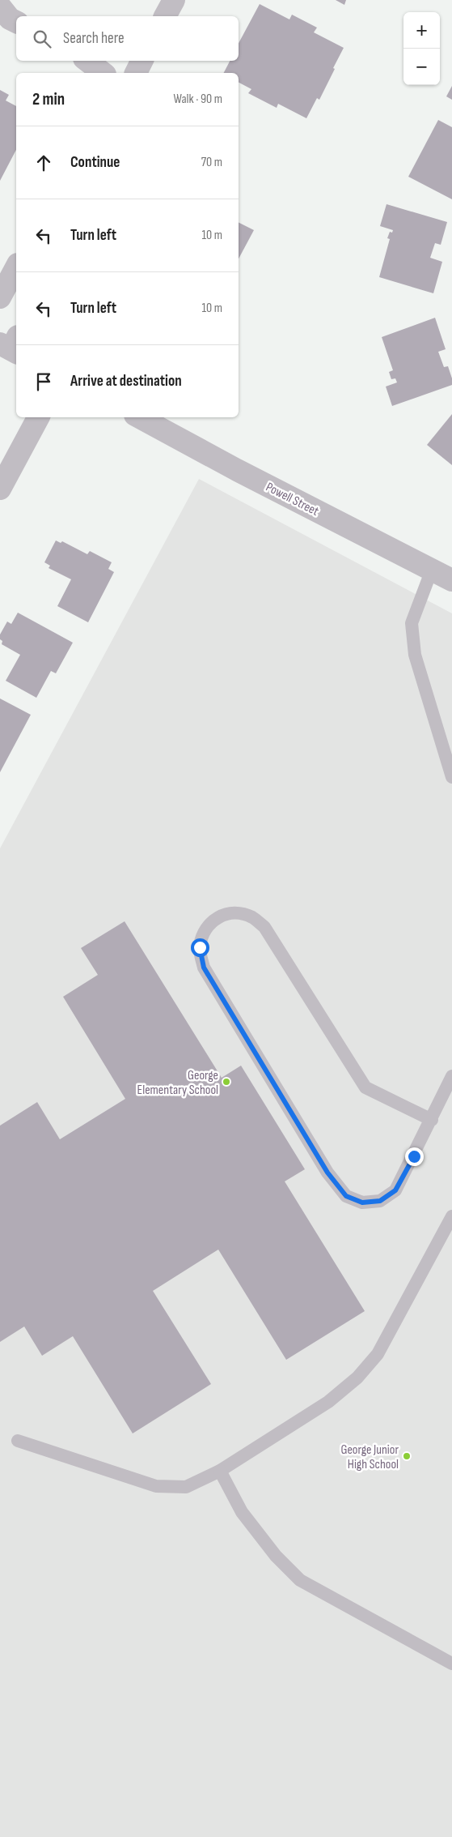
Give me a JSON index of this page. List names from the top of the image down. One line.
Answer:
{"streets":{"street":["Powell Street"]},"places":["George Elementary School","George Junior High School"],"page":{"map_buttons":["+","−"],"search":"Search here","heading":["2 min","Walk · 90 m"],"list":[["Continue","70 m"],["Turn left","10 m"],["Turn left","10 m"],"Arrive at destination"]}}
